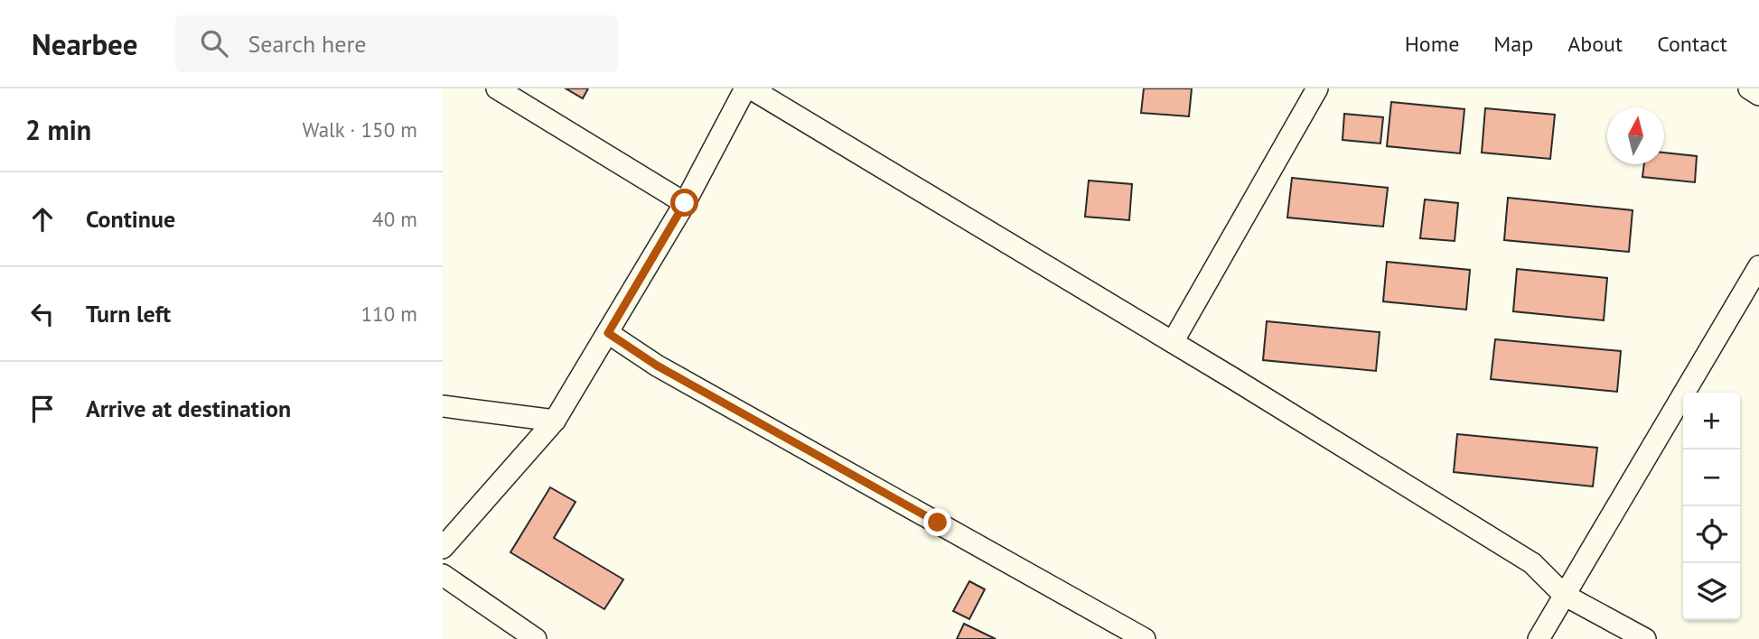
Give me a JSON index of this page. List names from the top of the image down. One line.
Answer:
{"north":"top","page":{"header":"Nearbee","search":"Search here","nav":["Home","Map","About","Contact"],"heading":["2 min","Walk · 150 m"],"list":[["Continue","40 m"],["Turn left","110 m"],"Arrive at destination"],"map_buttons":["+","−"]}}
